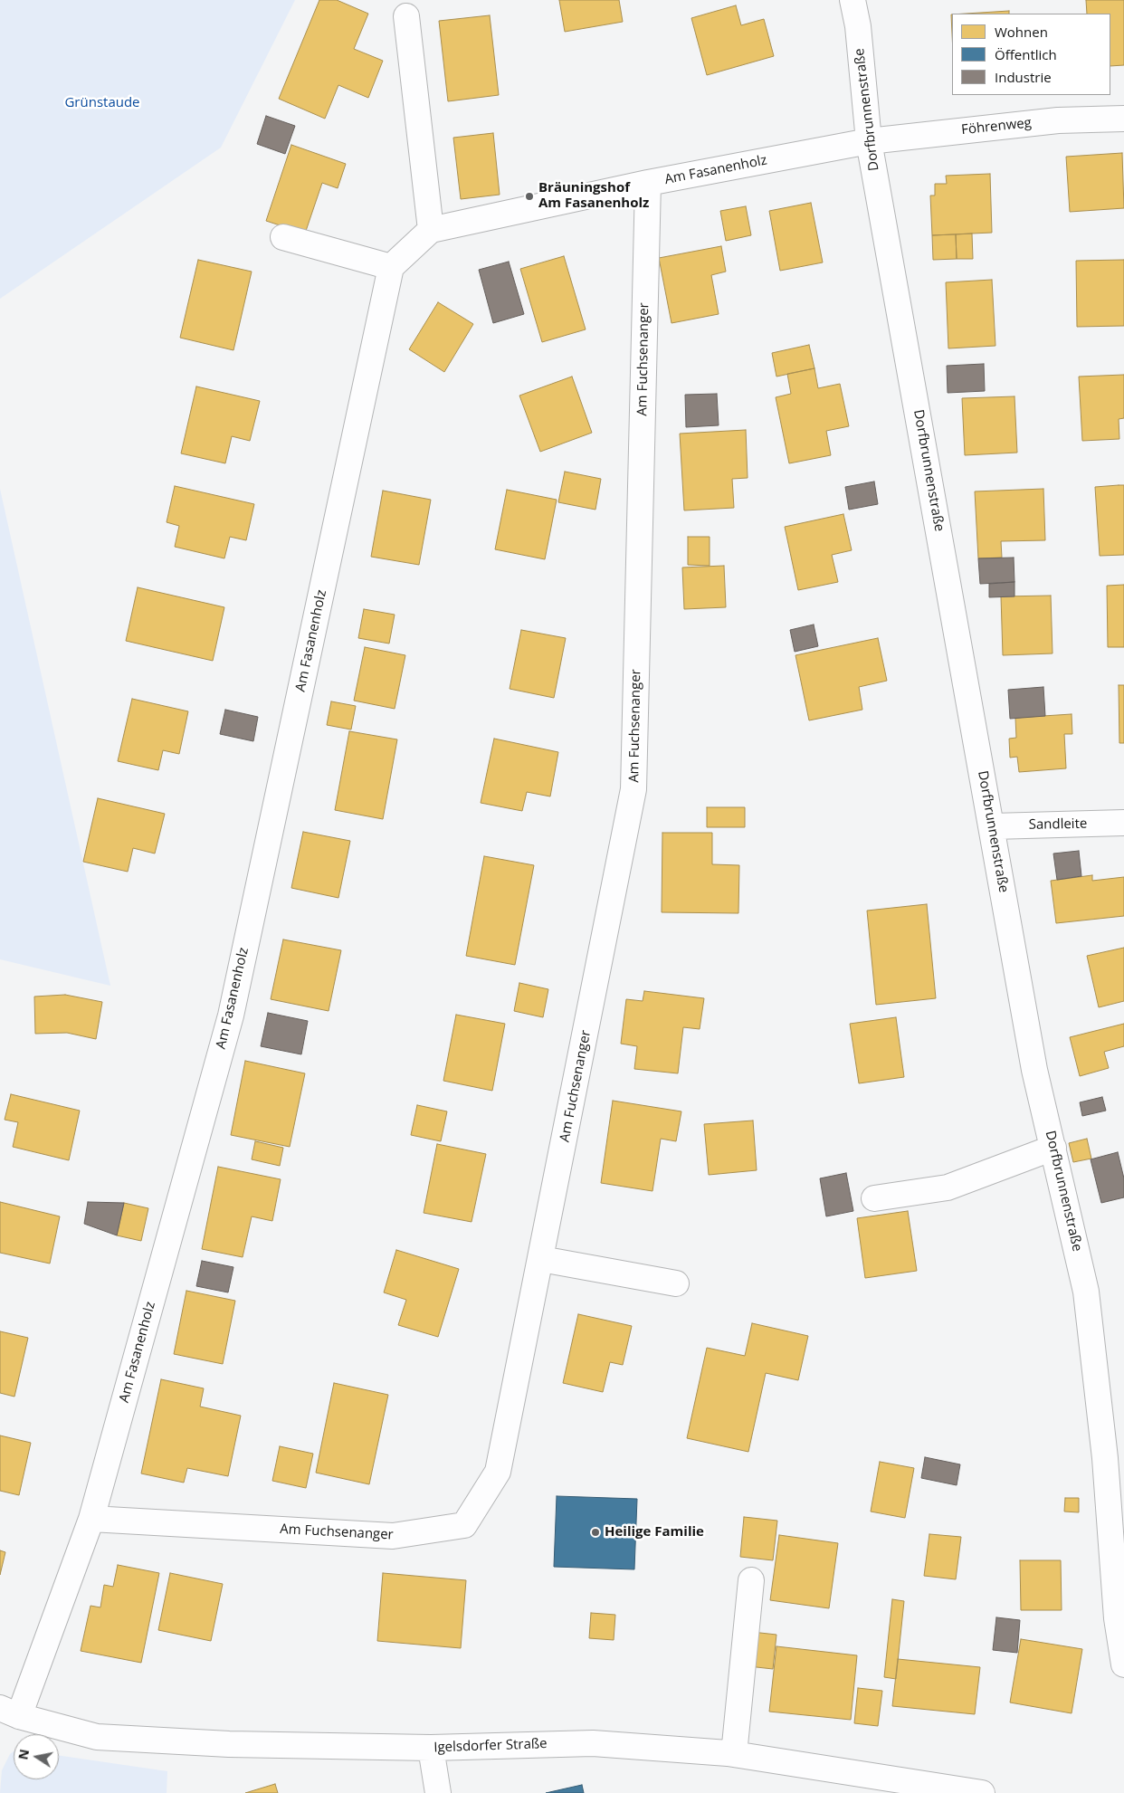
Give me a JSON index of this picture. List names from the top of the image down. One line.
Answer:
{"streets":{"street":["Dorfbrunnenstraße","Föhrenweg","Am Fasanenholz","Am Fuchsenanger","Sandleite","Igelsdorfer Straße"]},"crossings":[["Dorfbrunnenstraße","Föhrenweg"],["Dorfbrunnenstraße","Am Fasanenholz"],["Dorfbrunnenstraße","Sandleite"],["Föhrenweg","Am Fasanenholz"],["Am Fasanenholz","Am Fuchsenanger"],["Am Fasanenholz","Igelsdorfer Straße"]],"parks":["Grünstaude"],"places":["Bräuningshof Am Fasanenholz","Heilige Familie"],"legend":["Wohnen","Öffentlich","Industrie"],"north":"left"}
